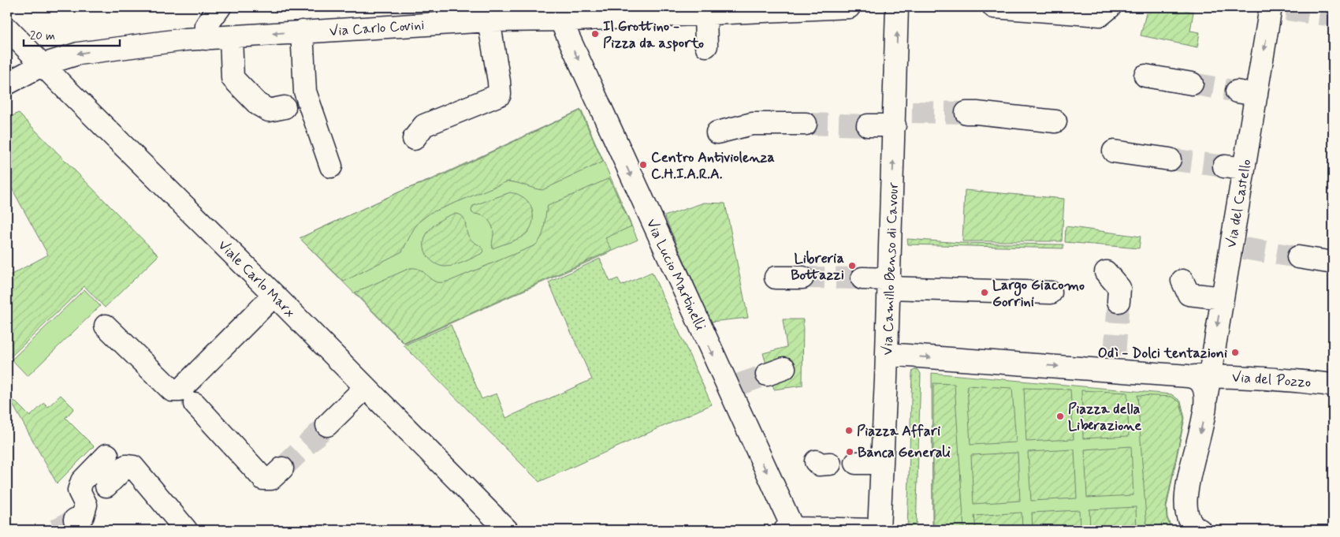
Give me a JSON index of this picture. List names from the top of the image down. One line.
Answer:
{"streets":{"street":["Via Carlo Covini","Via del Castello","Via Camillo Benso di Cavour","Via Lucio Martinelli","Viale Carlo Marx","Via del Pozzo"]},"crossings":[["Via Carlo Covini","Via Lucio Martinelli"],["Via Carlo Covini","Viale Carlo Marx"],["Via del Castello","Via del Pozzo"]],"one_way":["Via del Castello","Via Camillo Benso di Cavour","Via Lucio Martinelli"],"places":["Il Grottino - Pizza da asporto","Centro Antiviolenza C.H.I.A.R.A.","Libreria Bottazzi","Largo Giacomo Gorrini","Odì - Dolci tentazioni","Piazza della Liberazione","Piazza Affari","Banca Generali"],"scale_bar":"20 m"}
